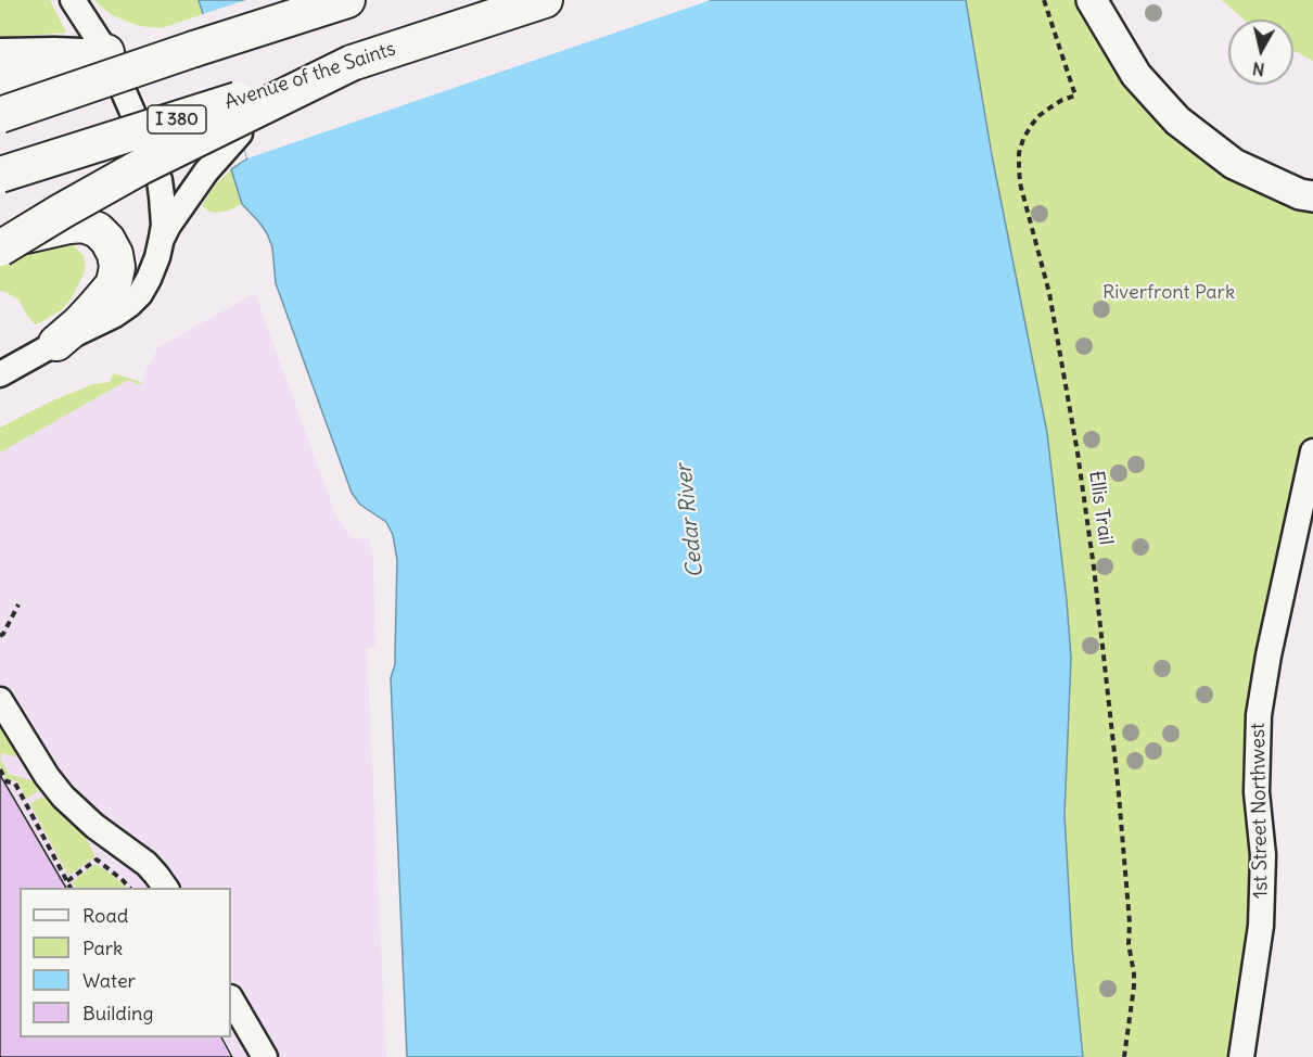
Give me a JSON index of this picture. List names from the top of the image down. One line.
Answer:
{"streets":{"highway":["Avenue of the Saints","I 380"],"street":["1st Street Northwest"],"path":["Ellis Trail"]},"water":["Cedar River"],"parks":["Riverfront Park"],"legend":["Road","Park","Water","Building"],"north":"bottom"}
